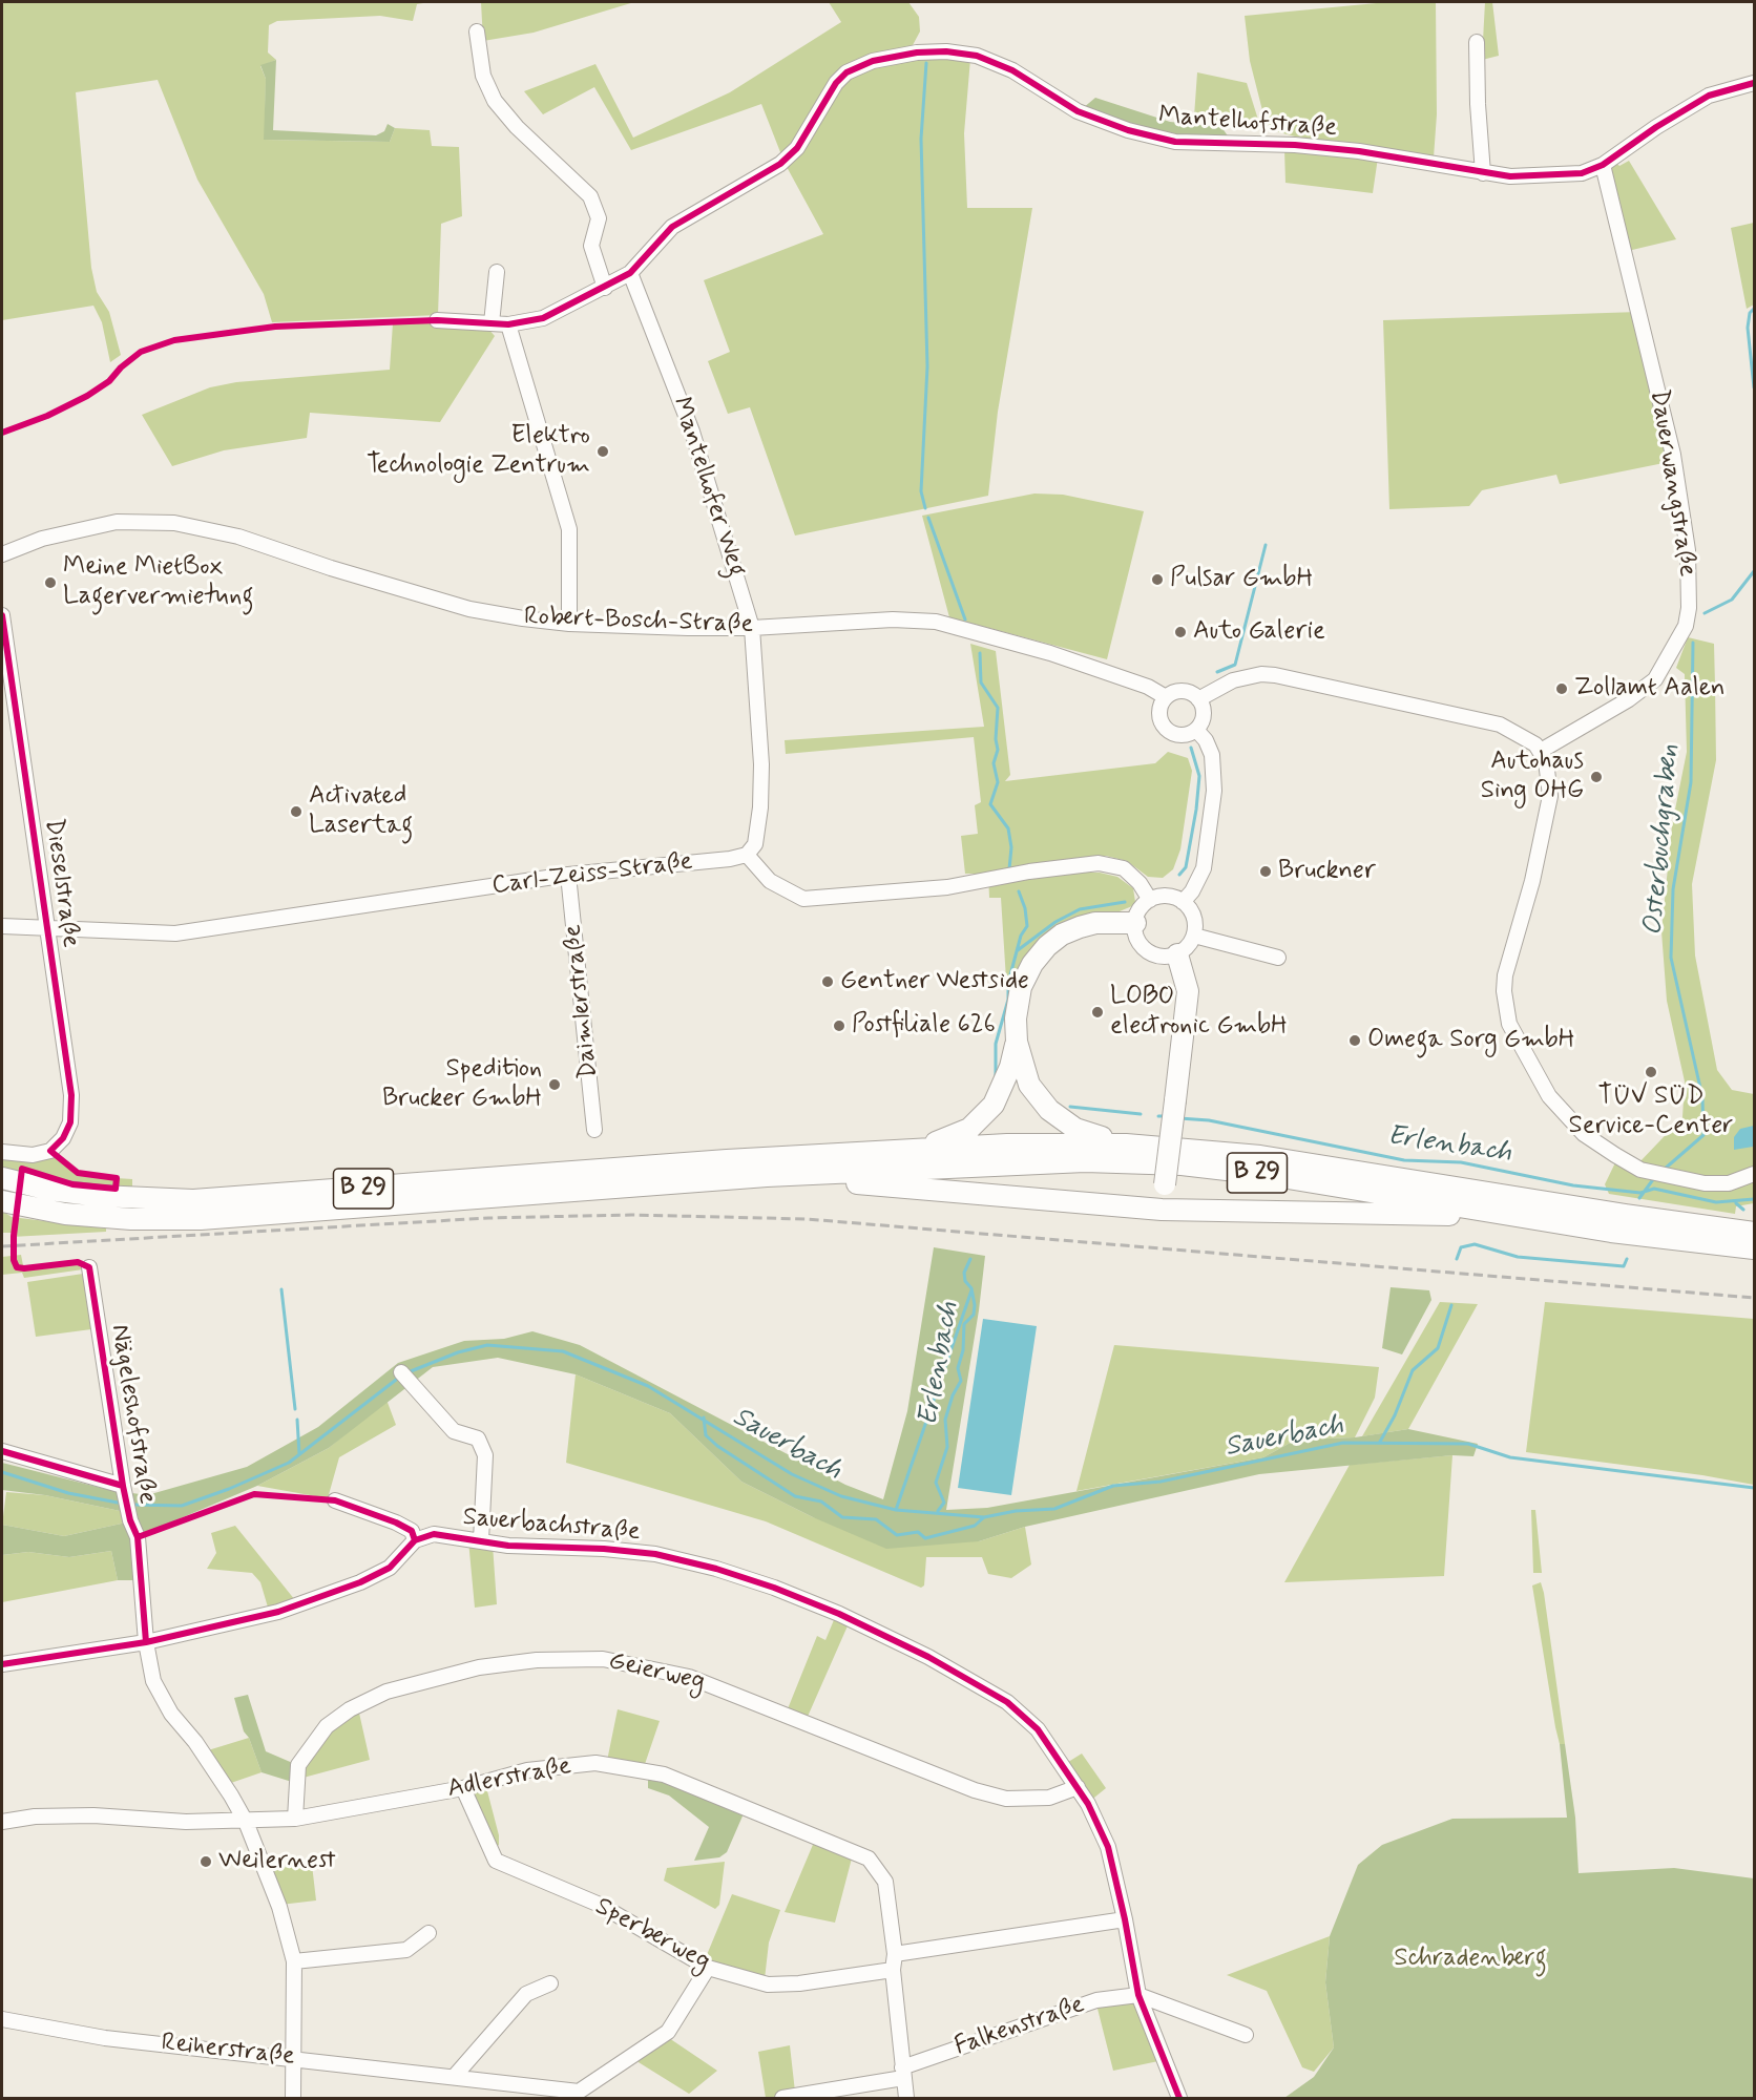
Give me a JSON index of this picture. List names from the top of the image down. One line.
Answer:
{"streets":{"highway":["B 29"],"street":["Mantelhofstraße","Dauerwangstraße","Mantelhofer Weg","Robert-Bosch-Straße","Carl-Zeiss-Straße","Dieselstraße","Daimlerstraße","Nägeleshofstraße","Sauerbachstraße","Geierweg","Adlerstraße","Sperberweg","Falkenstraße","Reiherstraße"]},"crossings":[["Mantelhofstraße","Dauerwangstraße"],["Mantelhofstraße","Mantelhofer Weg"],["Mantelhofer Weg","Robert-Bosch-Straße"],["Mantelhofer Weg","Carl-Zeiss-Straße"],["Carl-Zeiss-Straße","Dieselstraße"],["Carl-Zeiss-Straße","Daimlerstraße"],["Nägeleshofstraße","Adlerstraße"],["Nägeleshofstraße","Reiherstraße"],["Sauerbachstraße","Geierweg"],["Sauerbachstraße","Falkenstraße"],["Geierweg","Adlerstraße"],["Adlerstraße","Sperberweg"],["Adlerstraße","Falkenstraße"],["Sperberweg","Reiherstraße"]],"water":["Osterbuchgraben","Erlenbach","Sauerbach"],"parks":["Schradenberg"],"places":["Elektro Technologie Zentrum","Pulsar GmbH","Meine MietBox Lagervermietung","Auto Galerie","Zollamt Aalen","Autohaus Sing OHG","Activated Lasertag","Bruckner","Gentner Westside","LOBO electronic GmbH","Postfiliale 626","Omega Sorg GmbH","TÜV SÜD Service-Center","Spedition Brucker GmbH","Weilernest"]}
